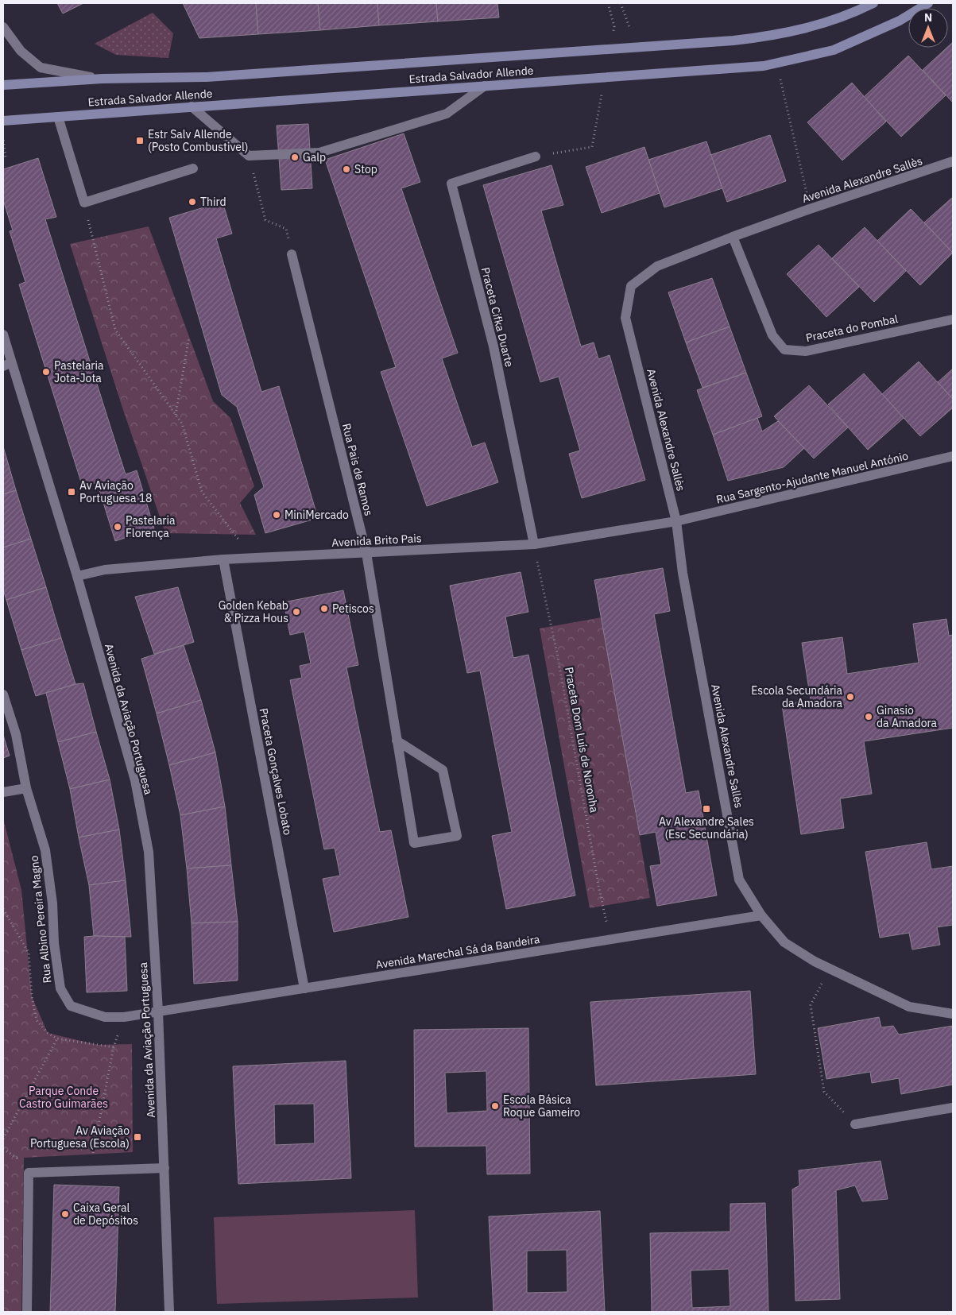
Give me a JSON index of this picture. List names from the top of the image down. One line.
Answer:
{"streets":{"main road":["Estrada Salvador Allende"],"street":["Avenida Alexandre Sallès","Praceta Cifka Duarte","Praceta do Pombal","Rua Pais de Ramos","Rua Sargento-Ajudante Manuel António","Avenida Brito Pais","Avenida da Aviação Portuguesa","Praceta Gonçalves Lobato","Rua Albino Pereira Magno","Avenida Marechal Sá da Bandeira"],"path":["Praceta Dom Luís de Noronha"]},"crossings":[["Avenida Alexandre Sallès","Praceta do Pombal"],["Avenida Alexandre Sallès","Rua Sargento-Ajudante Manuel António"],["Avenida Alexandre Sallès","Avenida Brito Pais"],["Avenida Alexandre Sallès","Avenida Marechal Sá da Bandeira"],["Praceta Cifka Duarte","Avenida Brito Pais"],["Praceta Cifka Duarte","Praceta Dom Luís de Noronha"],["Rua Pais de Ramos","Avenida Brito Pais"],["Rua Sargento-Ajudante Manuel António","Avenida Brito Pais"],["Avenida Brito Pais","Avenida da Aviação Portuguesa"],["Avenida Brito Pais","Praceta Dom Luís de Noronha"],["Avenida Brito Pais","Praceta Gonçalves Lobato"],["Avenida da Aviação Portuguesa","Rua Albino Pereira Magno"],["Avenida da Aviação Portuguesa","Avenida Marechal Sá da Bandeira"],["Praceta Dom Luís de Noronha","Avenida Marechal Sá da Bandeira"],["Praceta Gonçalves Lobato","Avenida Marechal Sá da Bandeira"],["Rua Albino Pereira Magno","Avenida Marechal Sá da Bandeira"]],"parks":["Parque Conde Castro Guimarães"],"places":{"transit":["Estr Salv Allende (Posto Combustivel)","Av Aviação Portuguesa 18","Av Alexandre Sales (Esc Secundária)","Av Aviação Portuguesa (Escola)"],"other":["Galp","Stop","Third","Pastelaria Jota-Jota","MiniMercado","Pastelaria Florença","Petiscos","Golden Kebab & Pizza Hous","Escola Secundária da Amadora","Ginasio da Amadora","Escola Básica Roque Gameiro","Caixa Geral de Depósitos"]},"north":"top"}
